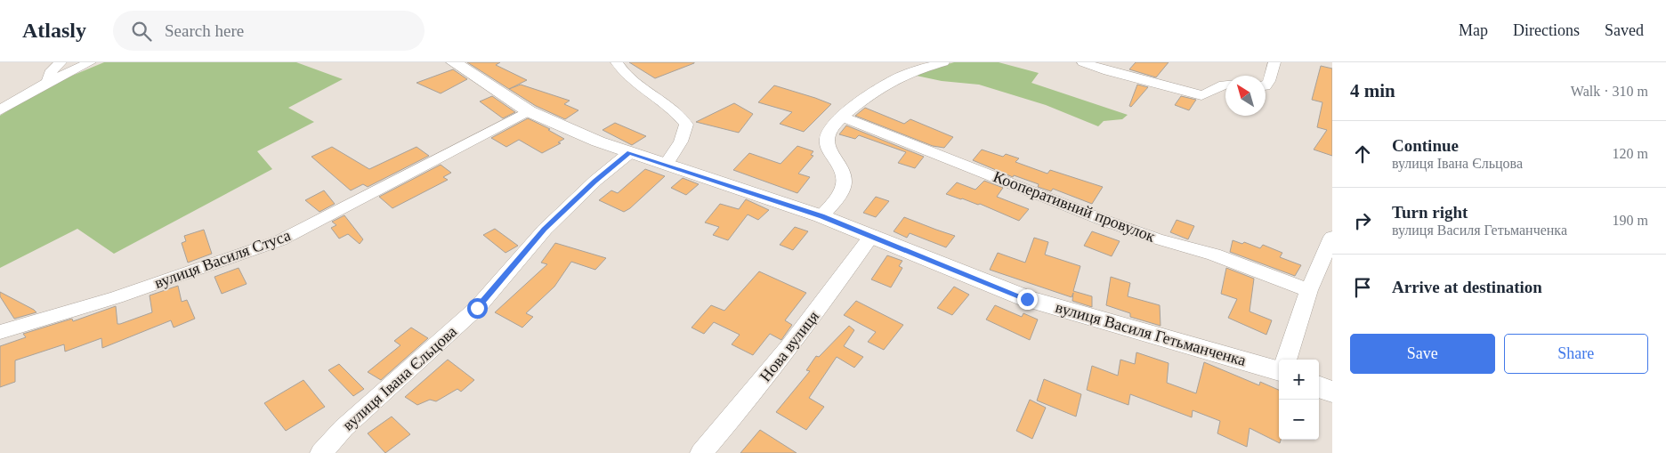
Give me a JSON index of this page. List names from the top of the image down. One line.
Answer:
{"streets":{"street":["Кооперативний провулок","вулиця Василя Стуса","вулиця Василя Гетьманченка","Нова вулиця","вулиця Івана Єльцова"]},"crossings":[["вулиця Василя Стуса","вулиця Василя Гетьманченка"],["вулиця Василя Гетьманченка","Нова вулиця"],["вулиця Василя Гетьманченка","вулиця Івана Єльцова"]],"north":"top left","page":{"header":"Atlasly","search":"Search here","nav":["Map","Directions","Saved"],"heading":["4 min","Walk · 310 m"],"list":[["Continue","вулиця Івана Єльцова","120 m"],["Turn right","вулиця Василя Гетьманченка","190 m"],"Arrive at destination"],"buttons":["Save","Share"],"map_buttons":["+","−"]}}
